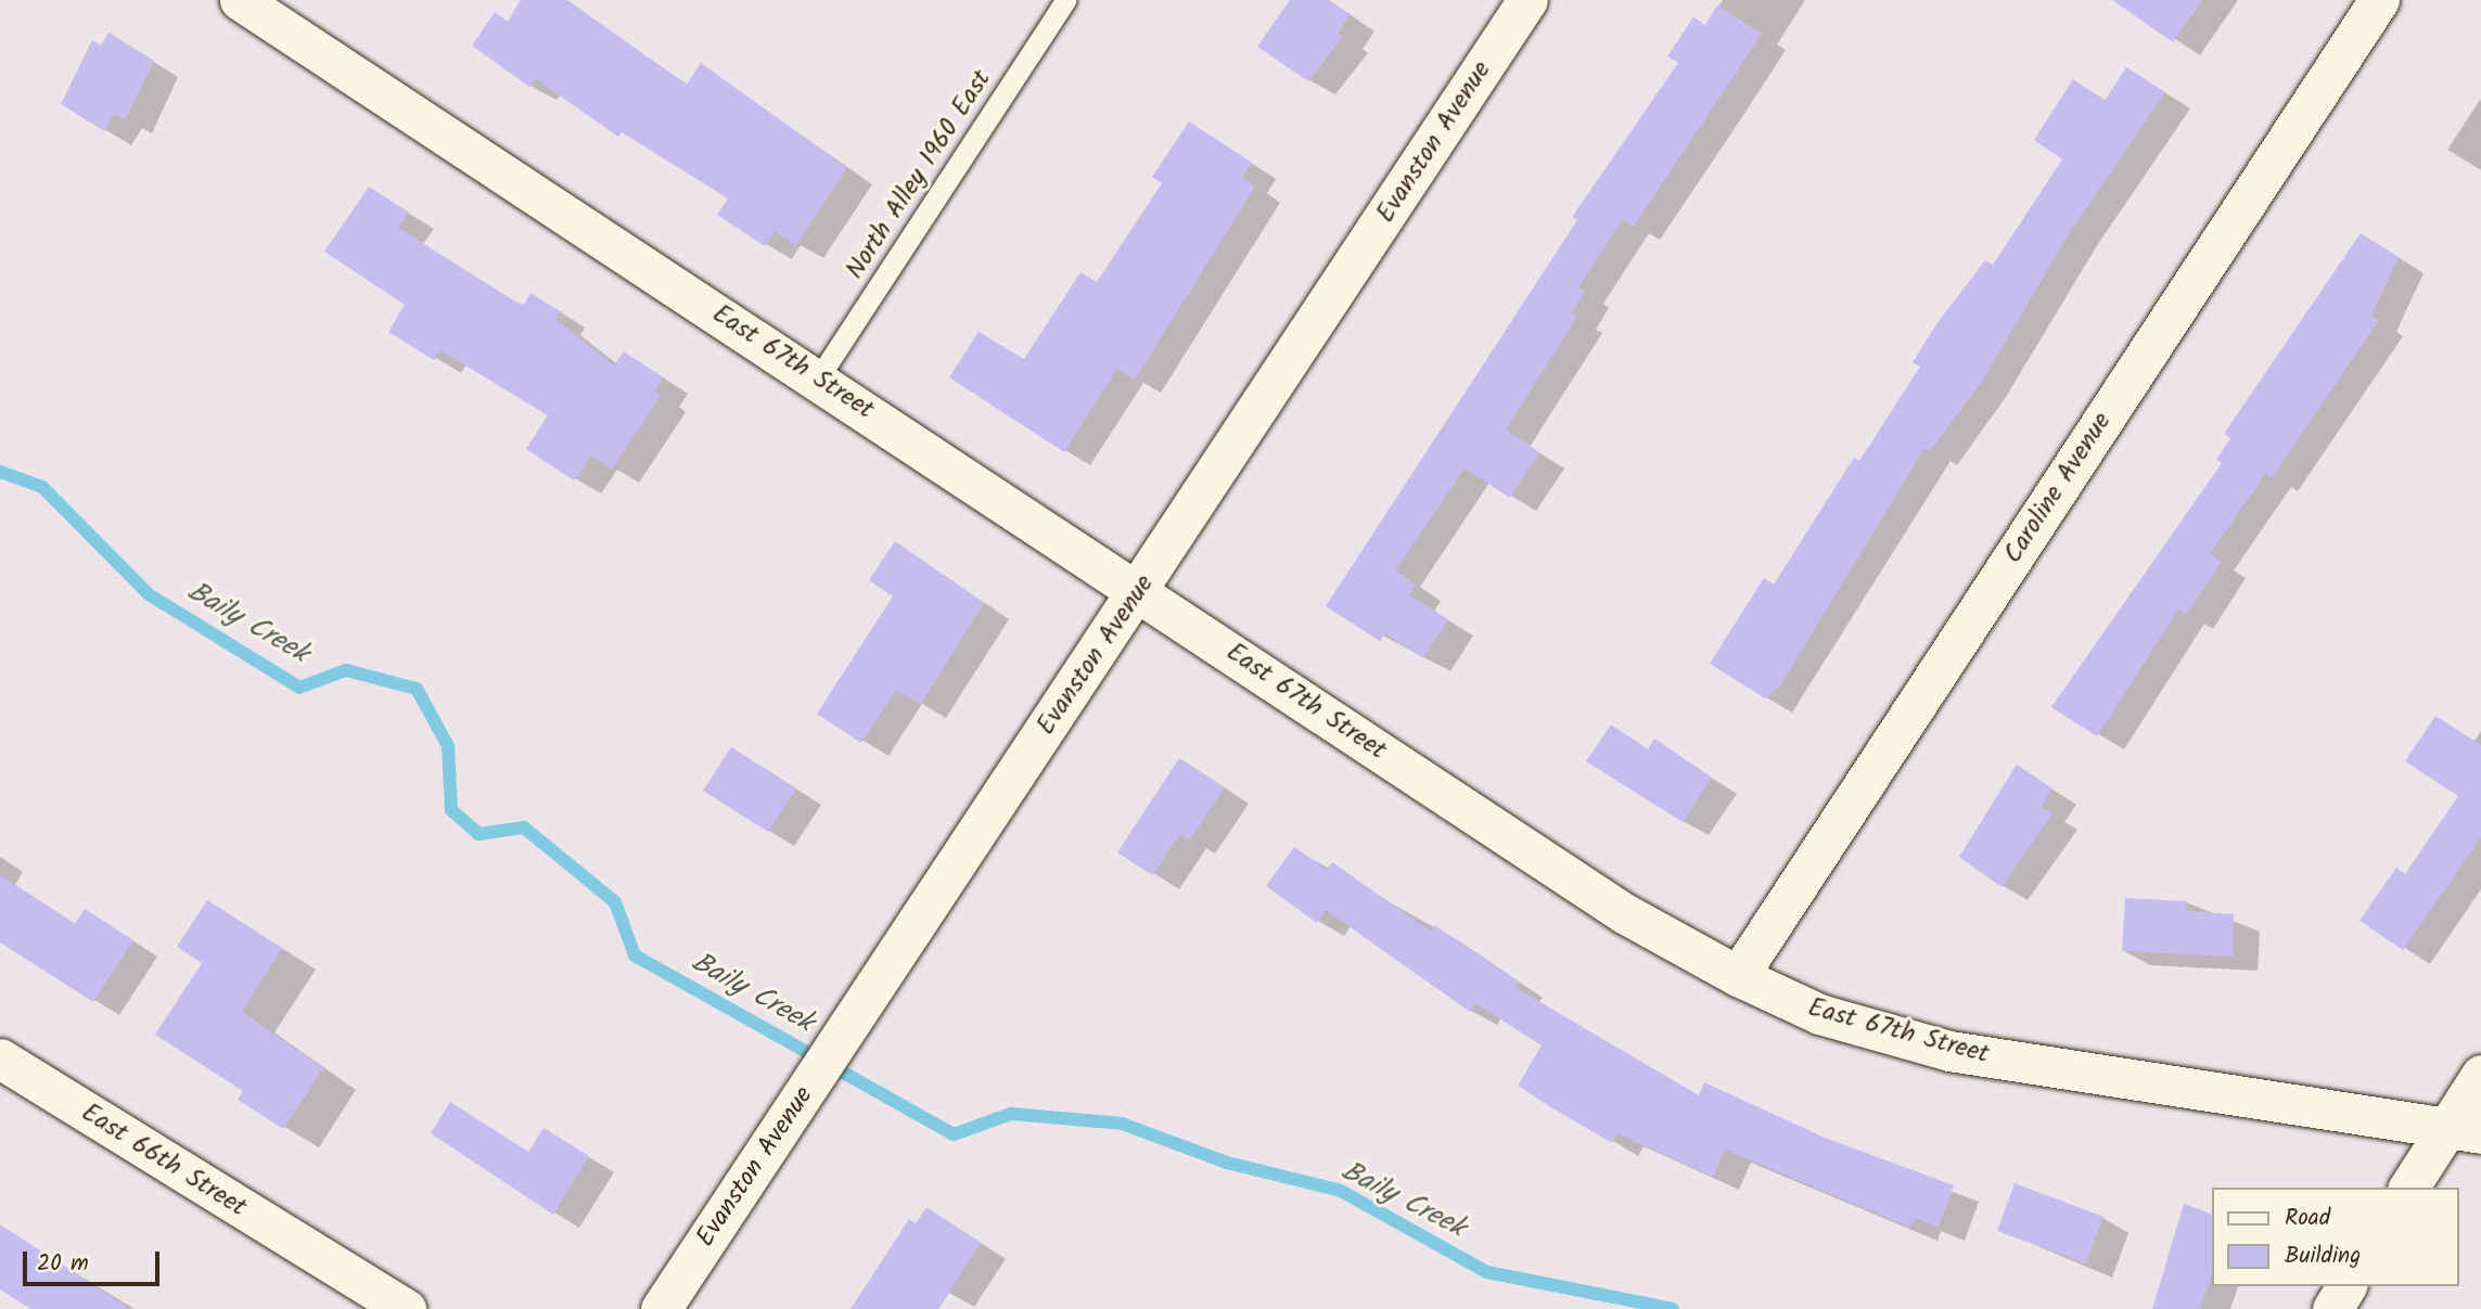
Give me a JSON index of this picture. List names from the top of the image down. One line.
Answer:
{"streets":{"street":["Evanston Avenue","East 67th Street","Caroline Avenue","East 66th Street"],"lane":["North Alley 1960 East"]},"crossings":[["Evanston Avenue","East 67th Street"],["North Alley 1960 East","East 67th Street"],["East 67th Street","Caroline Avenue"]],"water":["Baily Creek"],"legend":["Road","Building"],"scale_bar":"20 m"}
